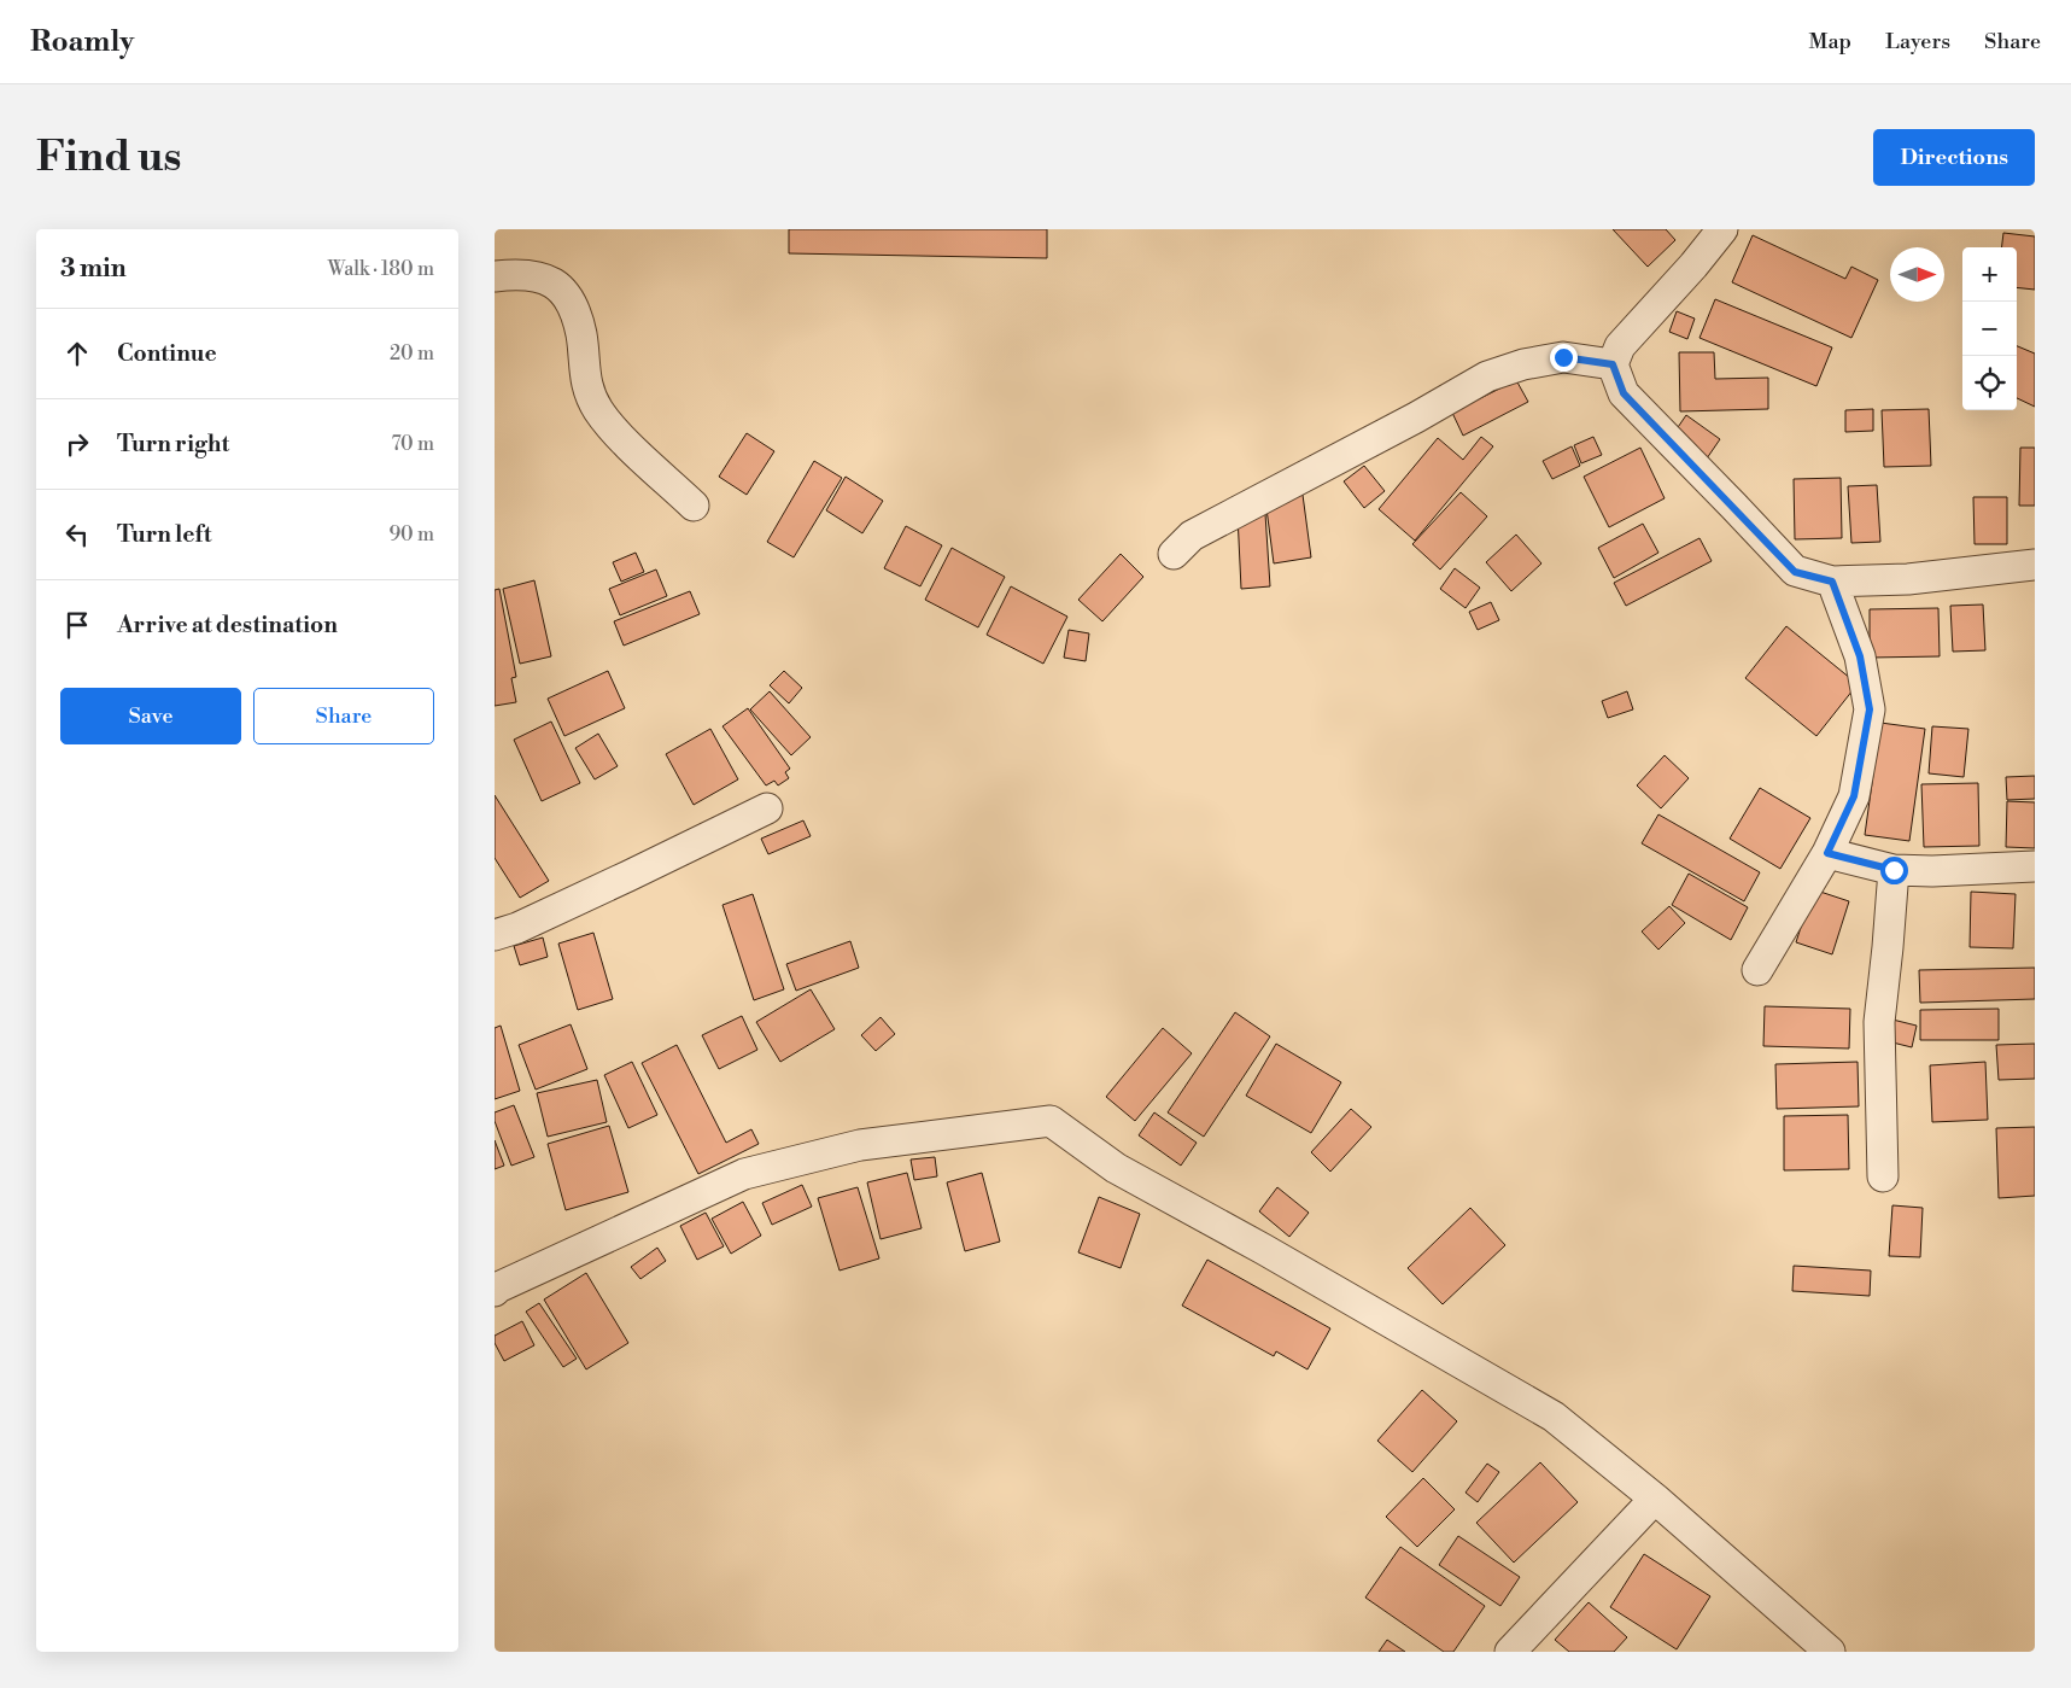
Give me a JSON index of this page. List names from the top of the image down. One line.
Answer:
{"north":"right","page":{"header":"Roamly","nav":["Map","Layers","Share"],"buttons":["Directions",["Save","Share"]],"title":"Find us","heading":["3 min","Walk · 180 m"],"map_buttons":["+","−"],"list":[["Continue","20 m"],["Turn right","70 m"],["Turn left","90 m"],"Arrive at destination"]}}
